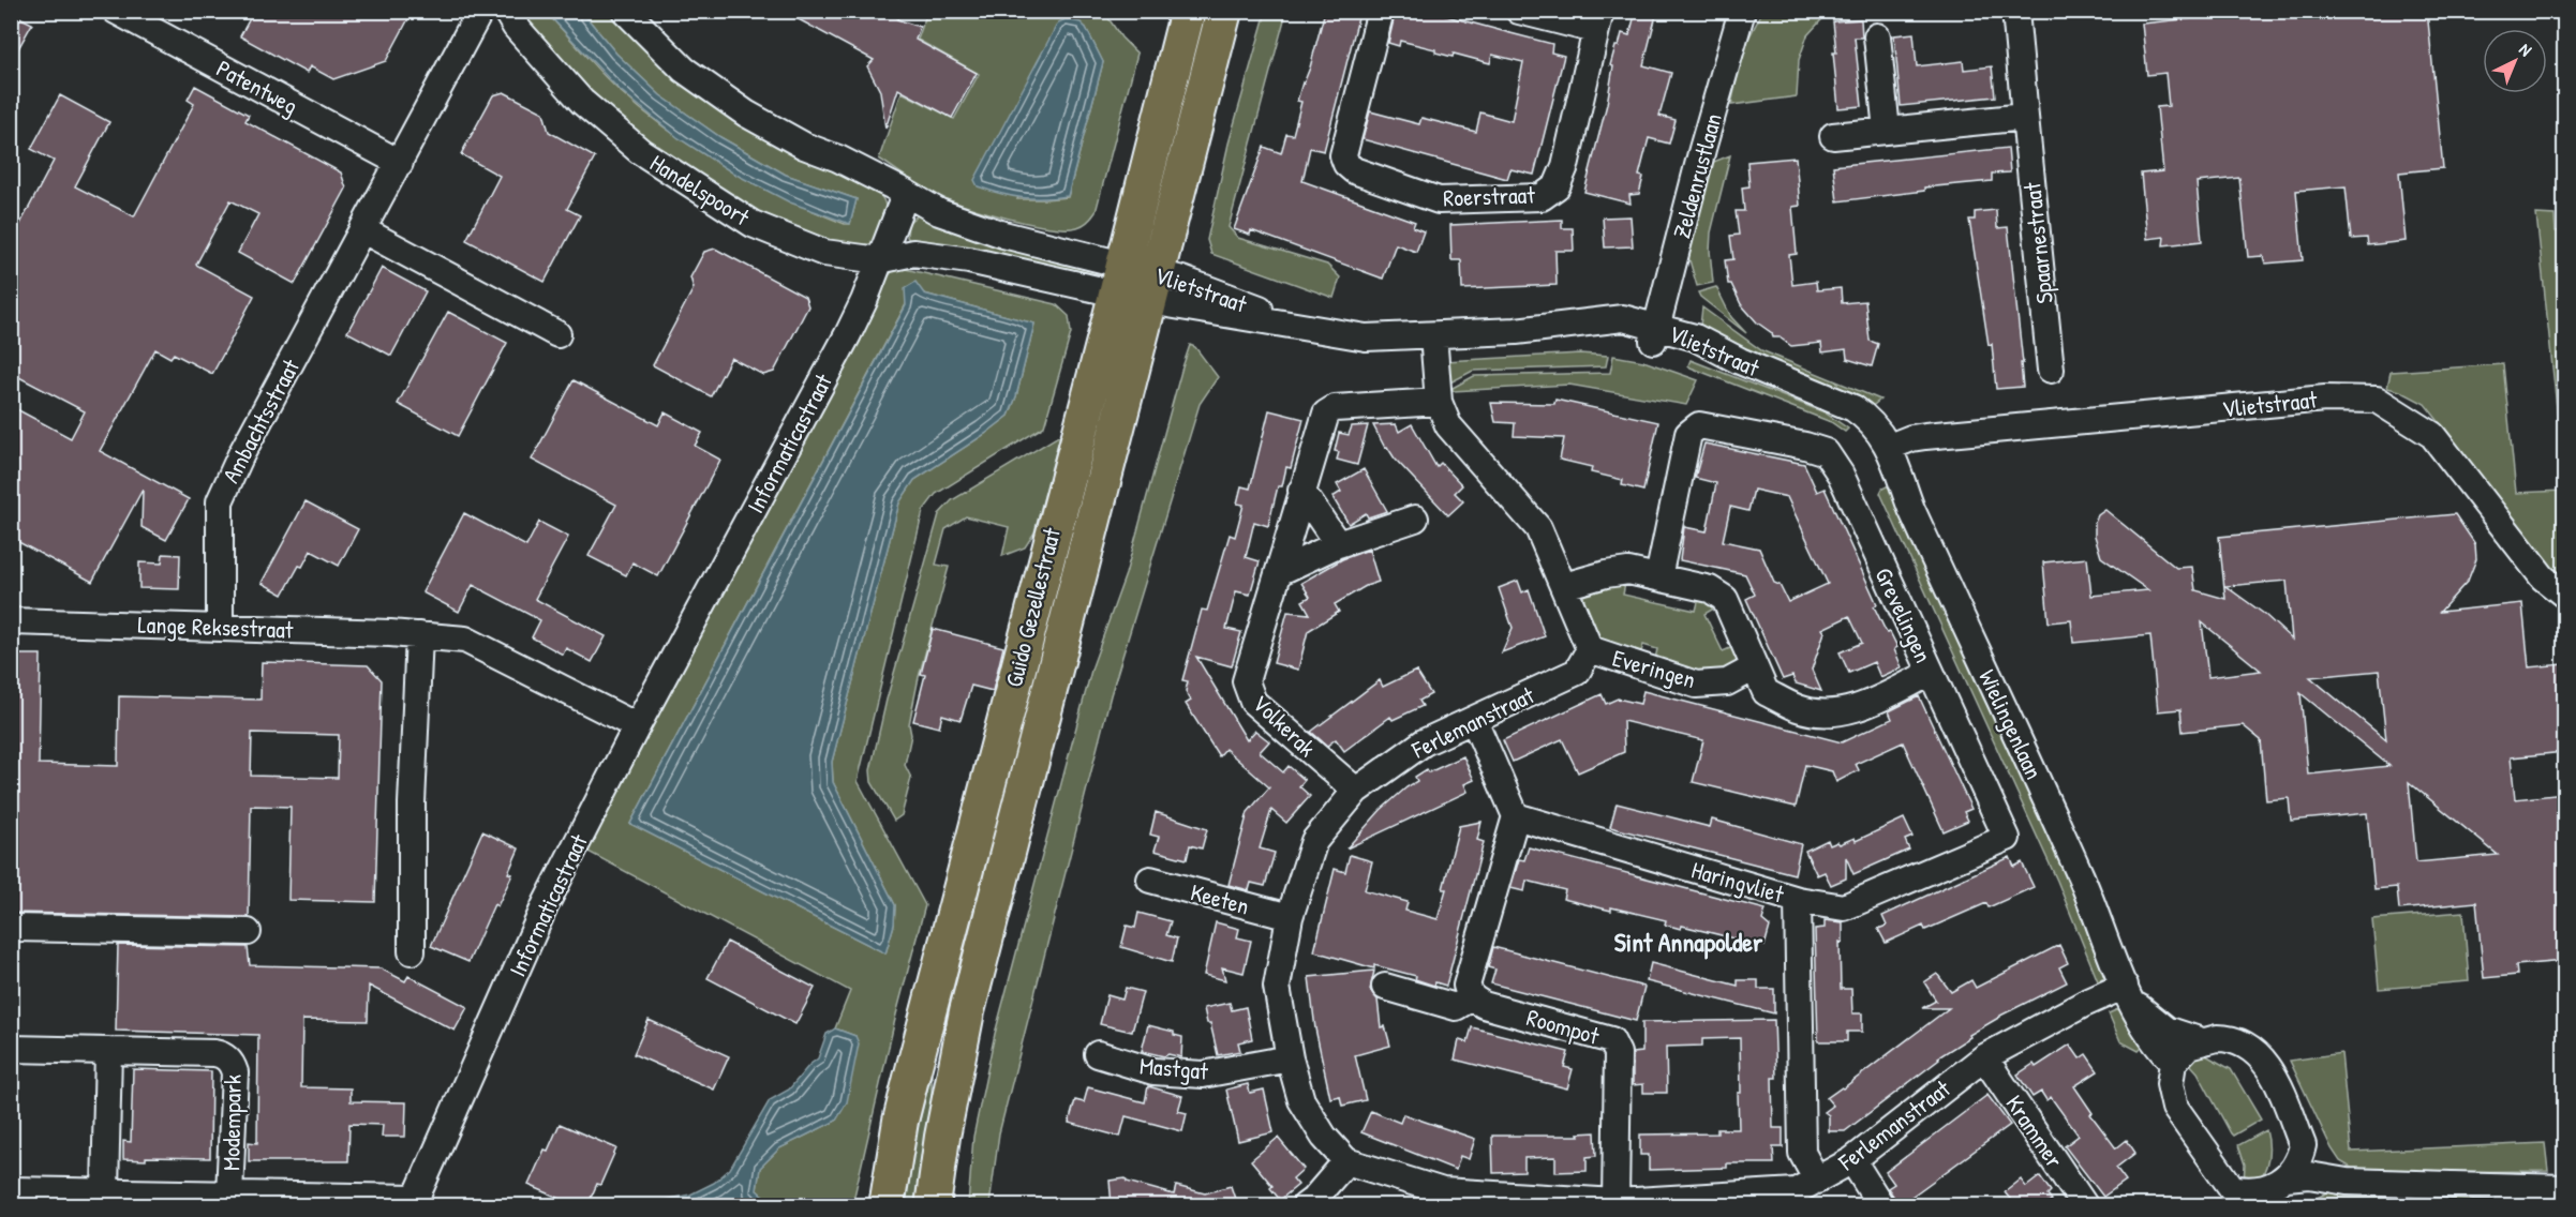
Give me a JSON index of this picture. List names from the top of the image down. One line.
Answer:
{"streets":{"main road":["Guido Gezellestraat"],"street":["Patentweg","Zeldenrustlaan","Handelspoort","Roerstraat","Spaarnestraat","Vlietstraat","Ambachtsstraat","Informaticastraat","Grevelingen","Lange Reksestraat","Everingen","Ferlemanstraat","Wielingenlaan","Volkerak","Haringvliet","Keeten","Roompot","Mastgat","Modempark","Krammer"]},"crossings":[["Patentweg","Ambachtsstraat"],["Zeldenrustlaan","Vlietstraat"],["Handelspoort","Informaticastraat"],["Vlietstraat","Guido Gezellestraat"],["Vlietstraat","Wielingenlaan"],["Ambachtsstraat","Lange Reksestraat"],["Informaticastraat","Lange Reksestraat"],["Informaticastraat","Modempark"],["Grevelingen","Haringvliet"],["Everingen","Ferlemanstraat"],["Ferlemanstraat","Wielingenlaan"],["Ferlemanstraat","Volkerak"],["Ferlemanstraat","Haringvliet"],["Ferlemanstraat","Keeten"],["Ferlemanstraat","Roompot"],["Ferlemanstraat","Mastgat"],["Ferlemanstraat","Krammer"]],"districts":["Sint Annapolder"],"north":"top right"}
